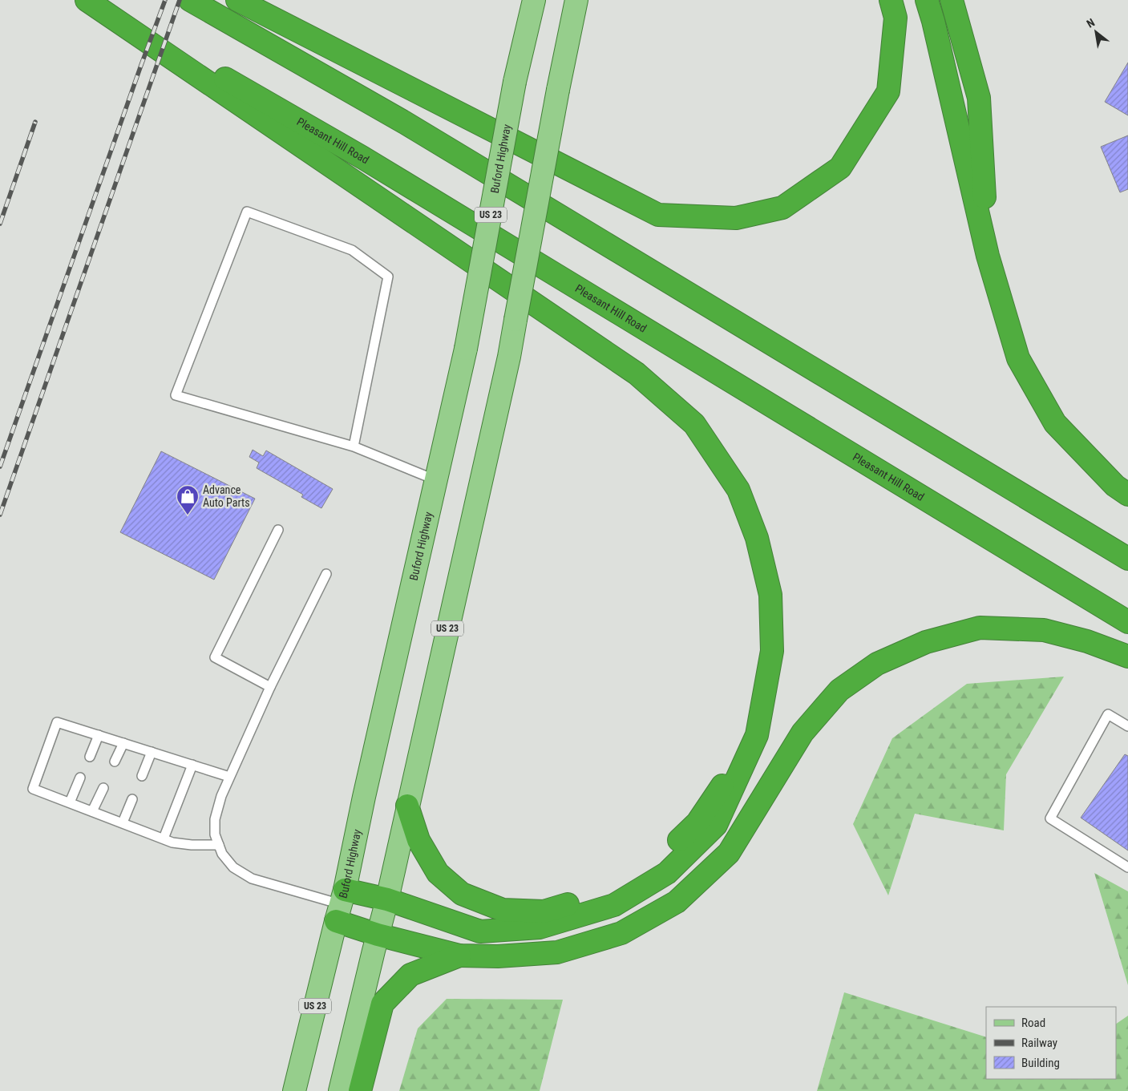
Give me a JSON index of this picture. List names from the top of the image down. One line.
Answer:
{"streets":{"highway":["Pleasant Hill Road"],"main road":["Buford Highway","US 23"]},"places":{"shop":["Advance Auto Parts"]},"legend":["Road","Railway","Building"],"north":"top left"}
